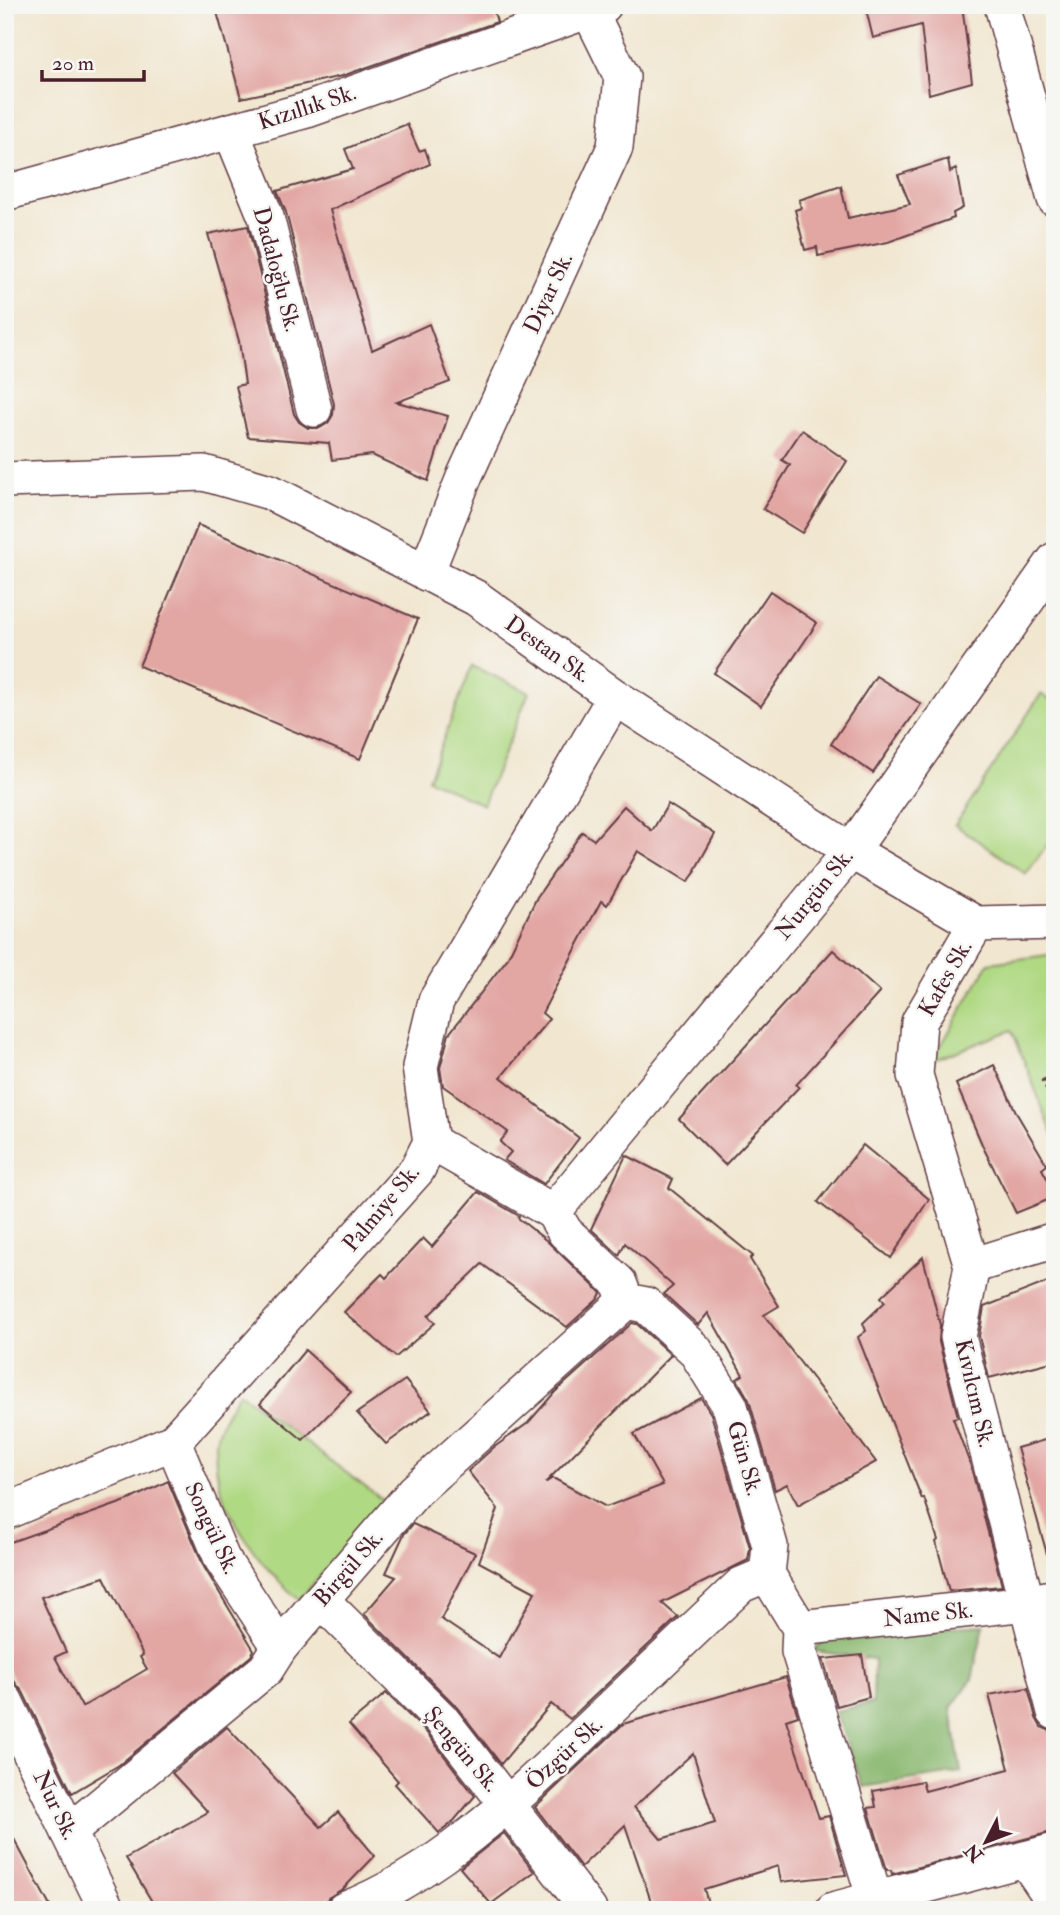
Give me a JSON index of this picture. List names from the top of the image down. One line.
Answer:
{"streets":{"street":["Kızıllık Sk.","Dadaloğlu Sk.","Diyar Sk.","Destan Sk.","Nurgün Sk.","Kafes Sk.","Palmiye Sk.","Kıvılcım Sk.","Gün Sk.","Songül Sk.","Birgül Sk.","Name Sk.","Şengün Sk.","Özgür Sk.","Nur Sk."]},"crossings":[["Kızıllık Sk.","Dadaloğlu Sk."],["Kızıllık Sk.","Diyar Sk."],["Diyar Sk.","Destan Sk."],["Destan Sk.","Nurgün Sk."],["Destan Sk.","Kafes Sk."],["Destan Sk.","Palmiye Sk."],["Kafes Sk.","Kıvılcım Sk."],["Palmiye Sk.","Songül Sk."],["Kıvılcım Sk.","Name Sk."],["Gün Sk.","Birgül Sk."],["Gün Sk.","Özgür Sk."],["Songül Sk.","Birgül Sk."],["Birgül Sk.","Şengün Sk."],["Birgül Sk.","Nur Sk."],["Şengün Sk.","Özgür Sk."]],"scale_bar":"20 m","north":"bottom left"}
